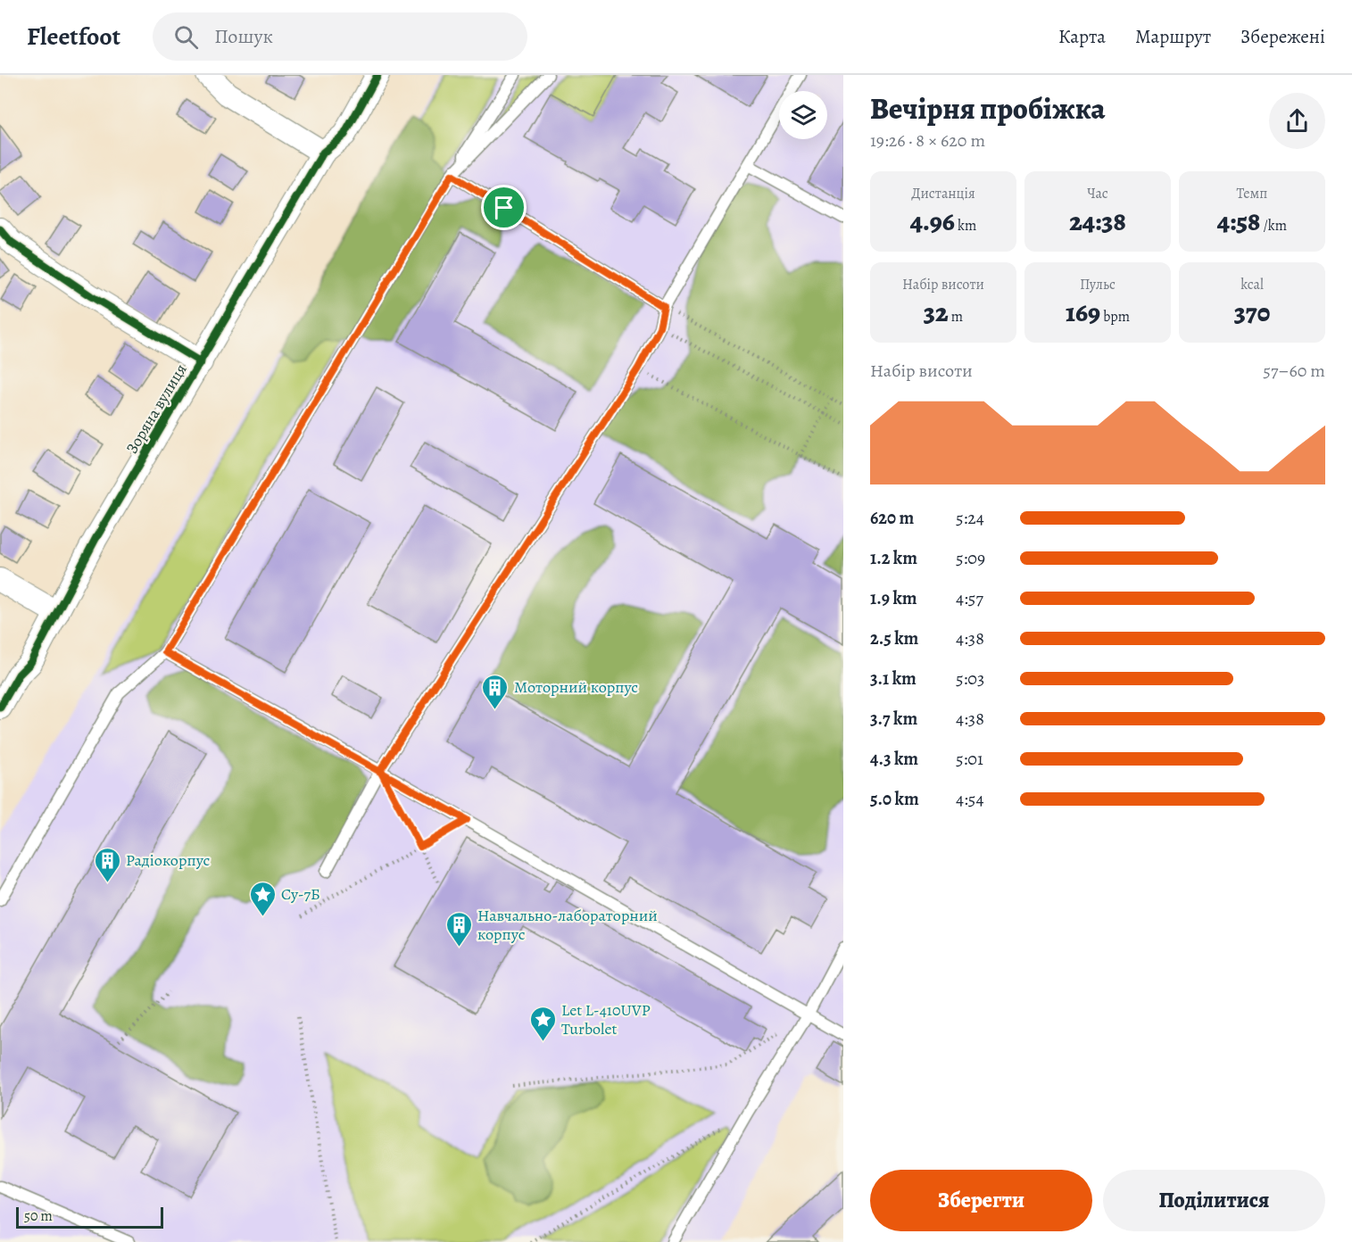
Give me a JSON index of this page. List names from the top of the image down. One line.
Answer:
{"streets":{"street":["Зоряна вулиця"]},"places":{"building":["Моторний корпус","Радіокорпус","Навчально-лабораторний корпус"],"place":["Су-7Б","Let L-410UVP Turbolet"]},"scale_bar":"50 m","page":{"header":"Fleetfoot","search":"Пошук","nav":["Карта","Маршрут","Збережені"],"heading":["Вечірня пробіжка","19:26 · 8 × 620 m"],"stats":[["Дистанція","4.96 km"],["Час","24:38"],["Темп","4:58 /km"],["Набір висоти","32 m"],["Пульс","169 bpm"],["kcal","370"]],"chart":["Набір висоти","57–60 m"],"list":[{"name":"620 m","note":"5:24"},{"name":"1.2 km","note":"5:09"},{"name":"1.9 km","note":"4:57"},{"name":"2.5 km","note":"4:38"},{"name":"3.1 km","note":"5:03"},{"name":"3.7 km","note":"4:38"},{"name":"4.3 km","note":"5:01"},{"name":"5.0 km","note":"4:54"}],"buttons":["Зберегти","Поділитися"],"scale":"50 m"}}
